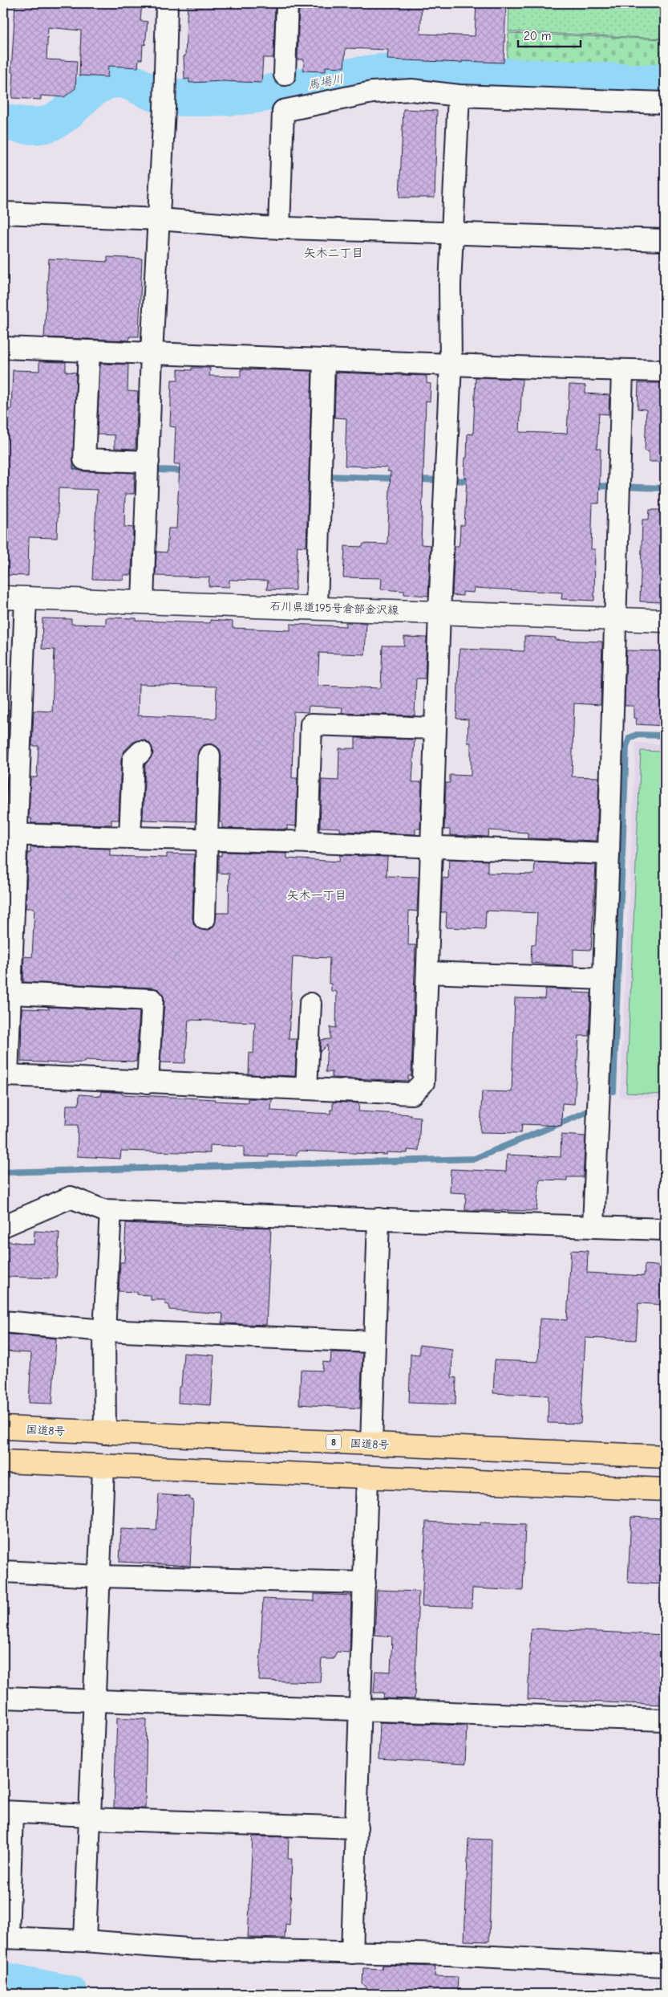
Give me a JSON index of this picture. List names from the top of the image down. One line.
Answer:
{"streets":{"highway":["国道8号","8"],"main road":["石川県道195号倉部金沢線"]},"districts":["矢木二丁目","矢木一丁目"],"water":["馬場川"],"scale_bar":"20 m"}
